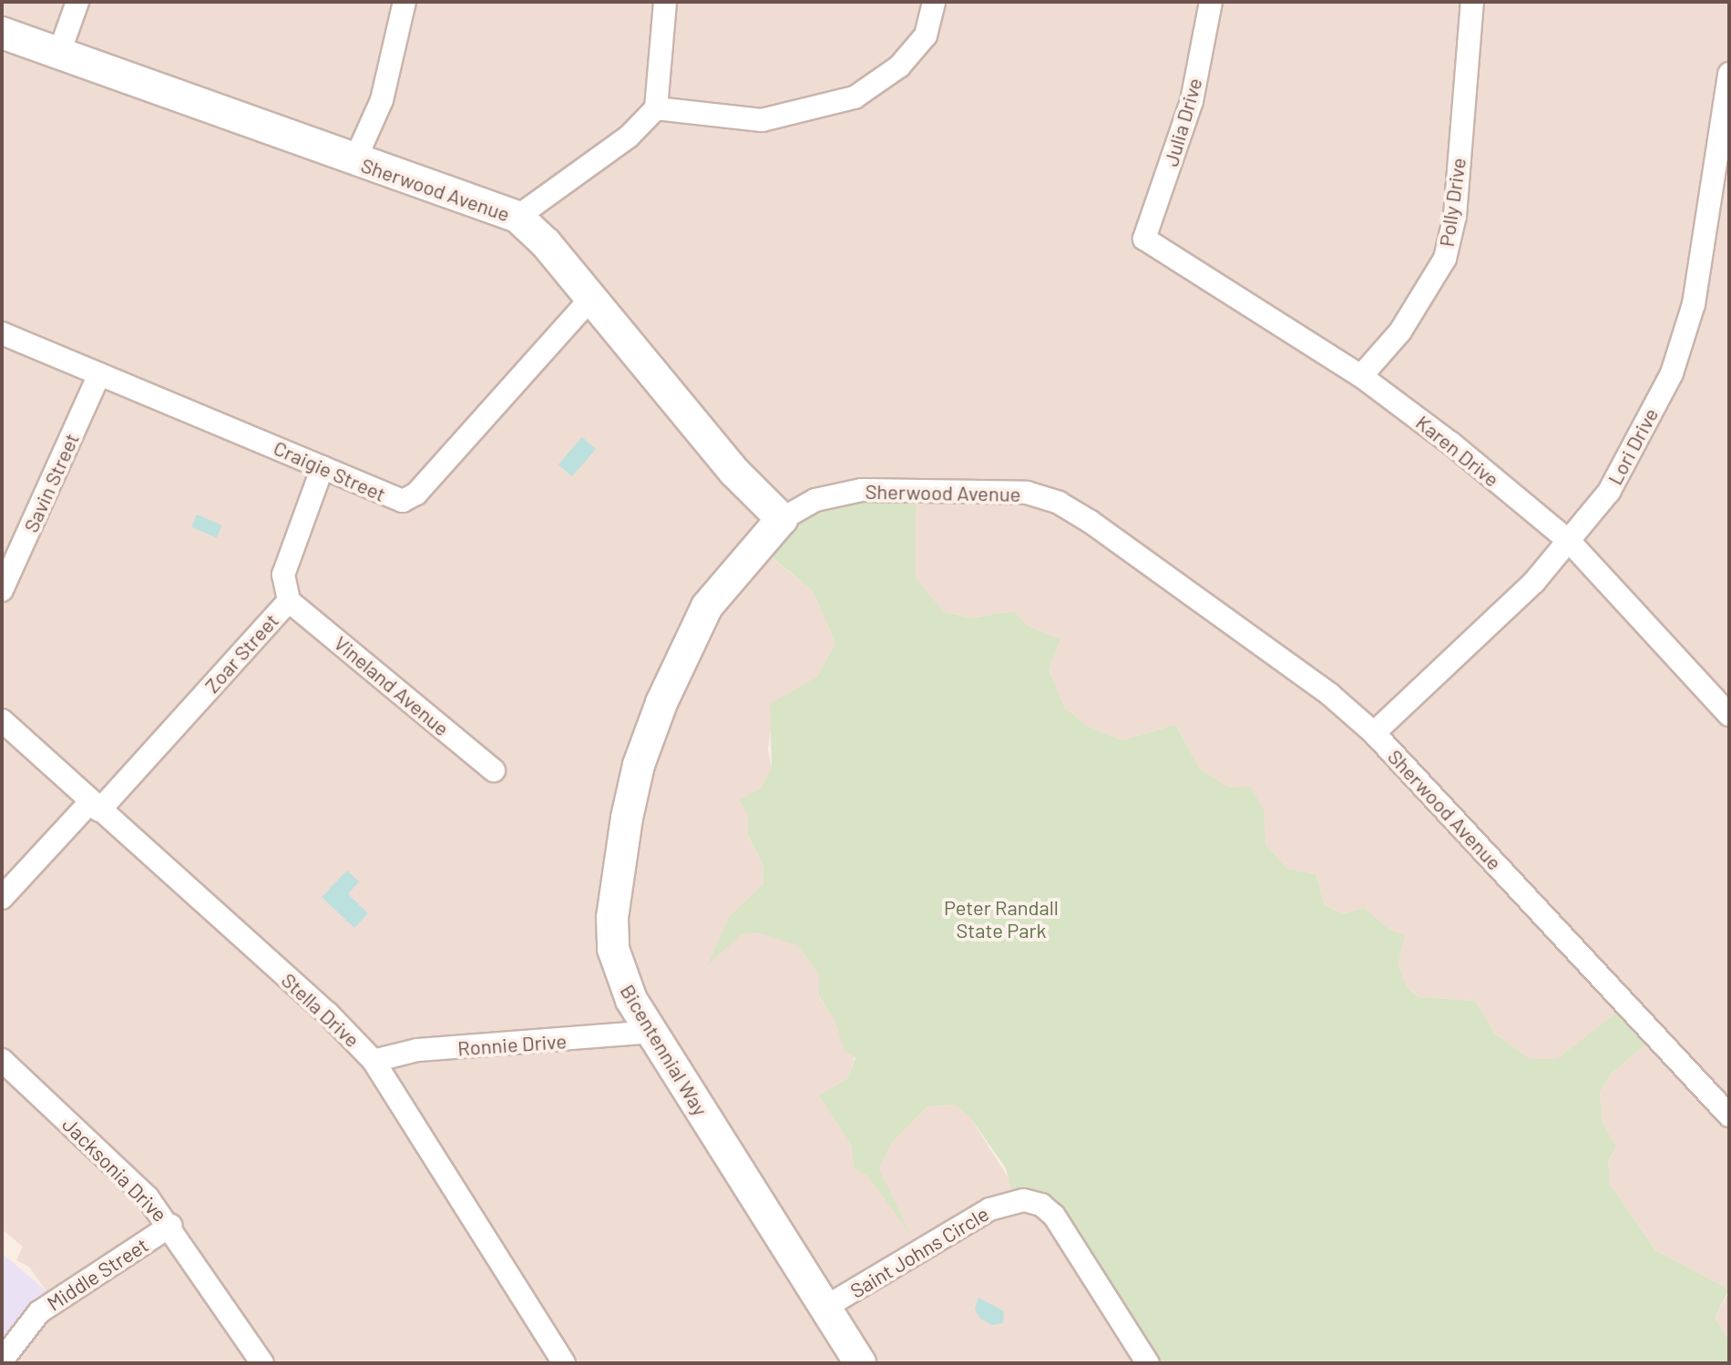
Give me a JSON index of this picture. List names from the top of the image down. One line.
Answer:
{"streets":{"street":["Julia Drive","Sherwood Avenue","Polly Drive","Lori Drive","Karen Drive","Craigie Street","Savin Street","Zoar Street","Vineland Avenue","Stella Drive","Ronnie Drive","Bicentennial Way","Jacksonia Drive","Saint Johns Circle","Middle Street"]},"crossings":[["Julia Drive","Karen Drive"],["Sherwood Avenue","Lori Drive"],["Sherwood Avenue","Craigie Street"],["Sherwood Avenue","Bicentennial Way"],["Polly Drive","Karen Drive"],["Lori Drive","Karen Drive"],["Craigie Street","Savin Street"],["Craigie Street","Zoar Street"],["Zoar Street","Vineland Avenue"],["Zoar Street","Stella Drive"],["Stella Drive","Ronnie Drive"],["Ronnie Drive","Bicentennial Way"],["Bicentennial Way","Saint Johns Circle"],["Jacksonia Drive","Middle Street"]],"parks":["Peter Randall State Park"]}
